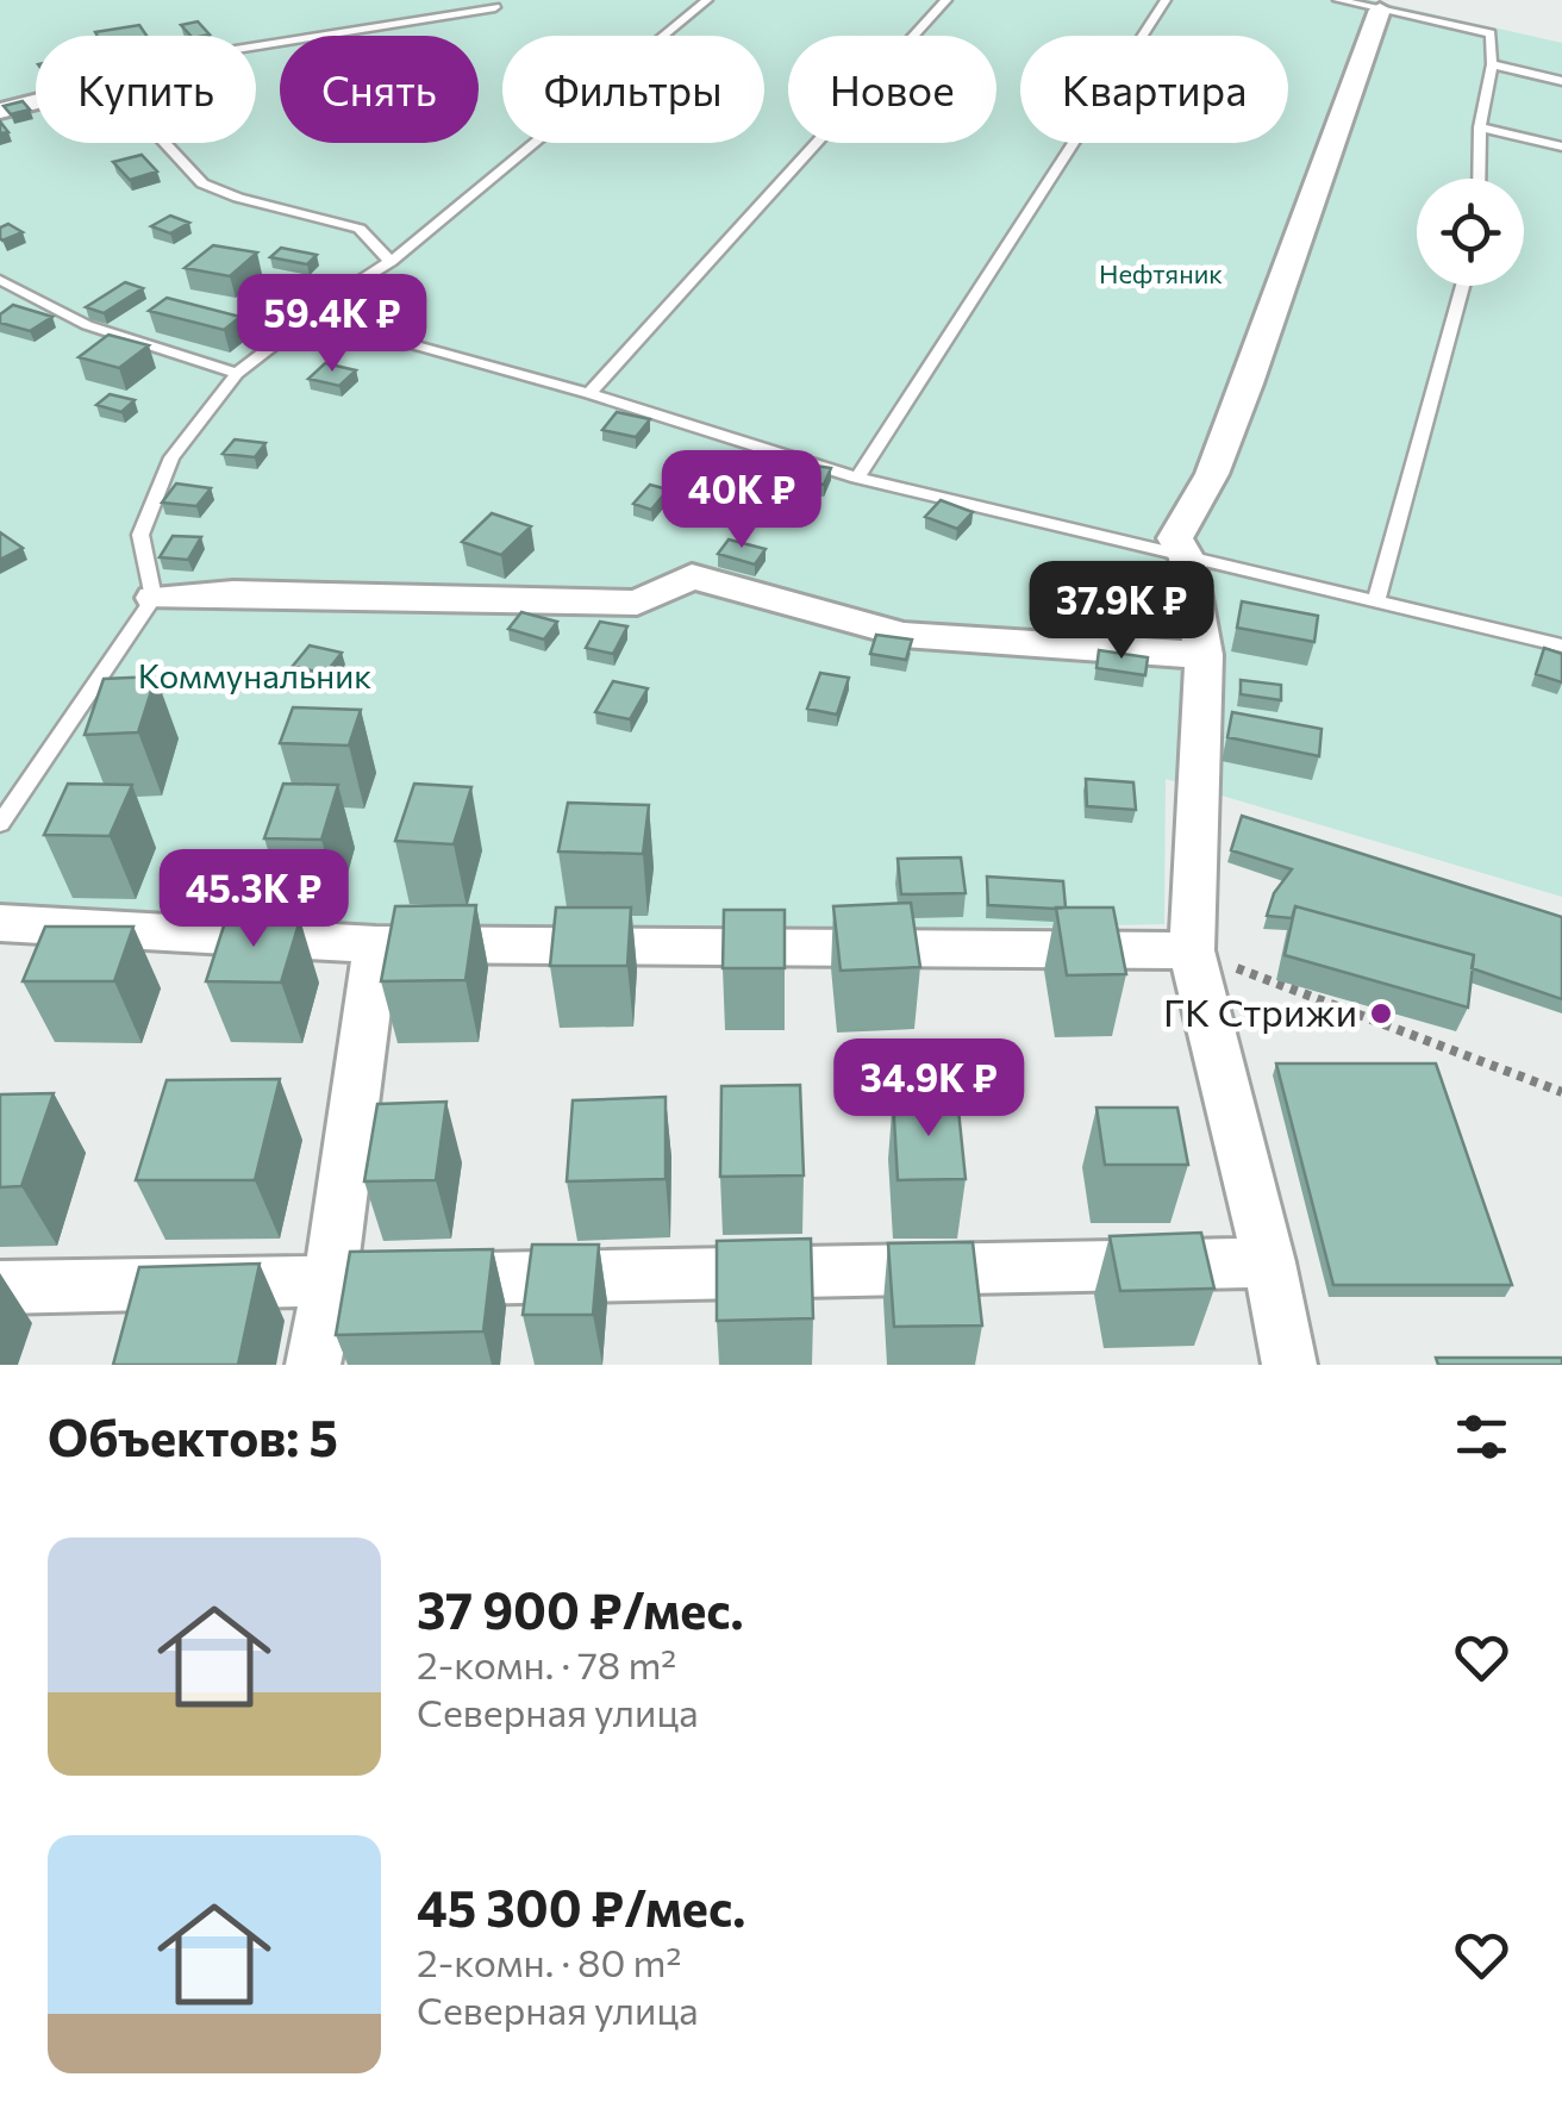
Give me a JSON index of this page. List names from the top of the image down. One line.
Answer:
{"parks":["Нефтяник","Коммунальник"],"places":["ГК Стрижи"],"page":{"chip":["Купить","Снять","Фильтры","Новое","Квартира"],"price":["59.4K ₽","40K ₽","37.9K ₽","45.3K ₽","34.9K ₽"],"heading":"Объектов: 5","list":[{"name":"37 900 ₽/мес.","note":"2-комн. · 78 m² · Северная улица"},{"name":"45 300 ₽/мес.","note":"2-комн. · 80 m² · Северная улица"}]}}
